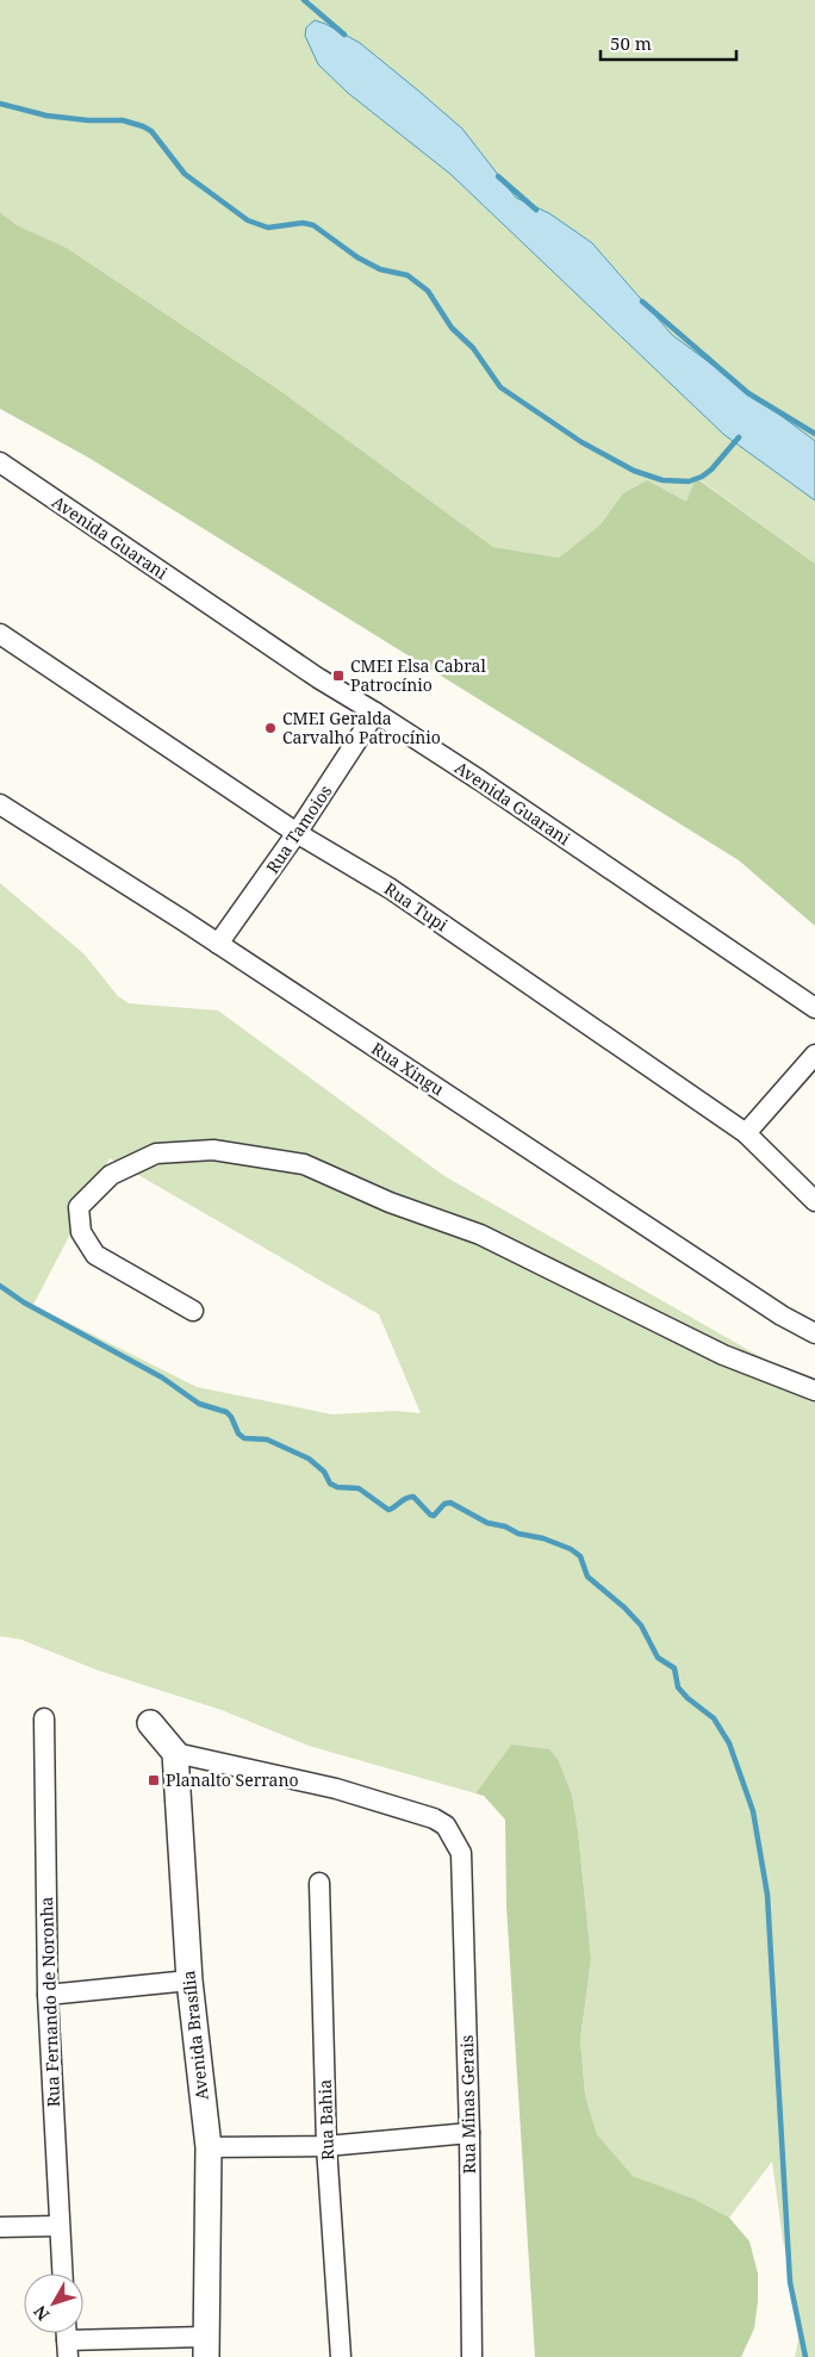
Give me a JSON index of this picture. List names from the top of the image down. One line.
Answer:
{"streets":{"street":["Avenida Guarani","Rua Tamoios","Rua Tupi","Rua Xingu","Rua Fernando de Noronha","Avenida Brasília","Rua Minas Gerais","Rua Bahia"]},"crossings":[["Avenida Guarani","Rua Tamoios"],["Rua Tamoios","Rua Tupi"],["Rua Tamoios","Rua Xingu"],["Avenida Brasília","Rua Minas Gerais"]],"places":{"transit":["CMEI Elsa Cabral Patrocínio","Planalto Serrano"],"other":["CMEI Geralda Carvalho Patrocínio"]},"scale_bar":"50 m","north":"bottom left"}
